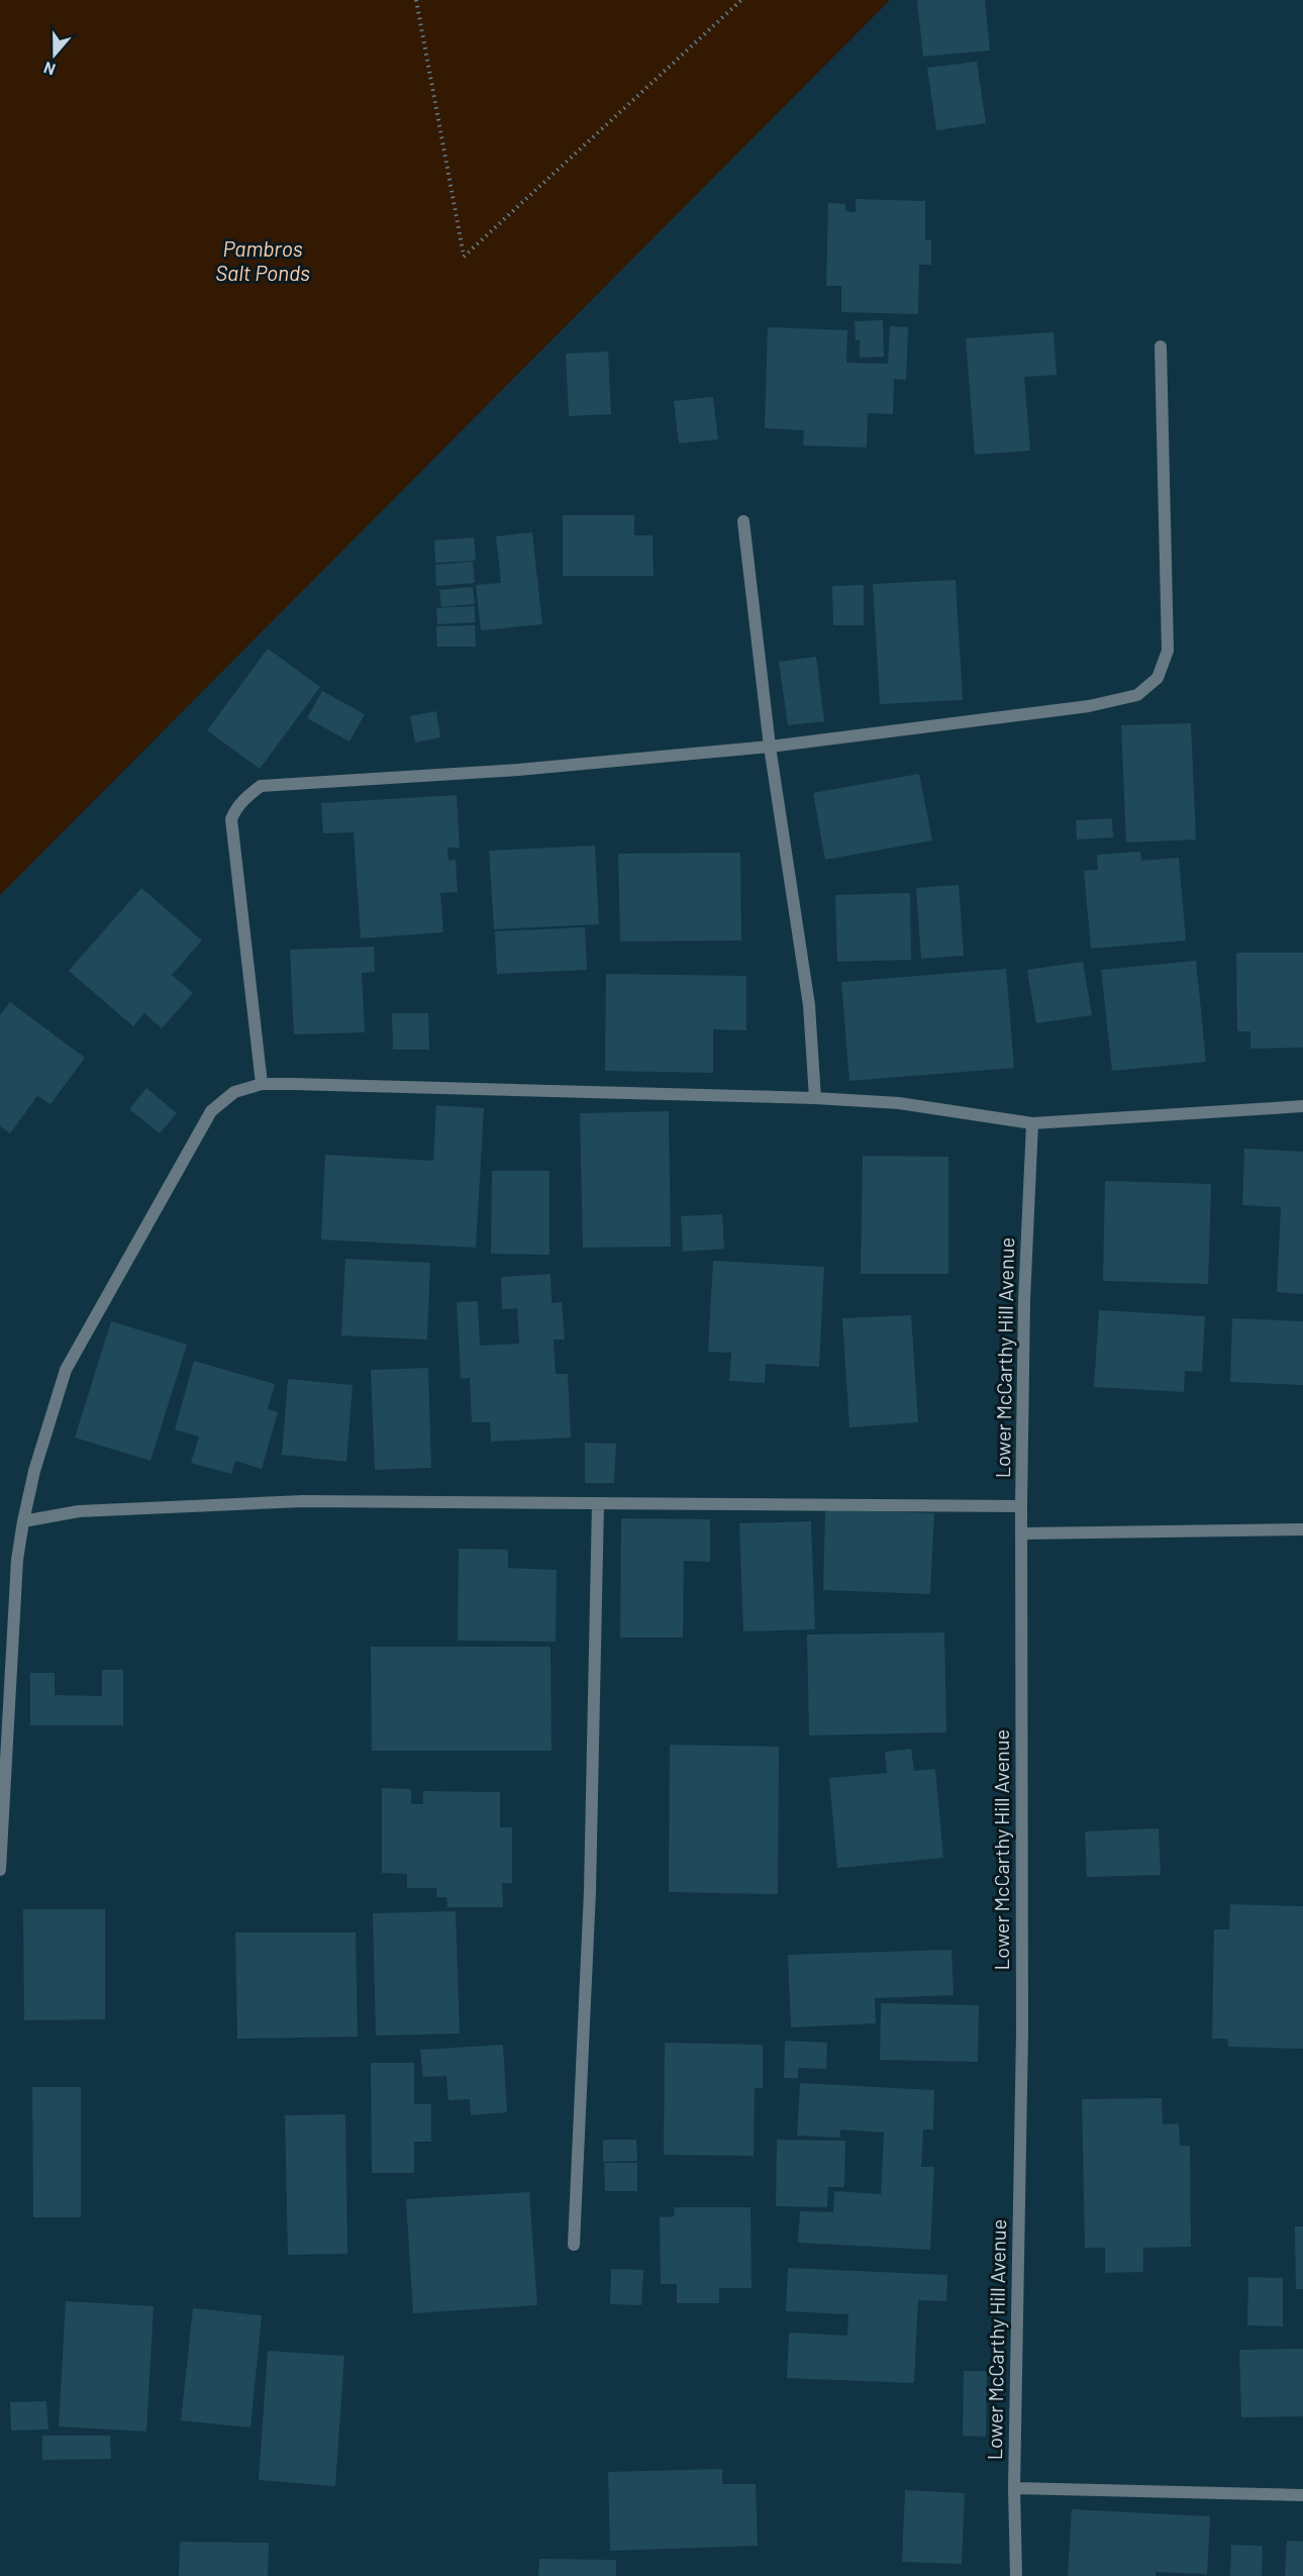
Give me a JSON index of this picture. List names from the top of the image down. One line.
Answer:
{"streets":{"street":["Lower McCarthy Hill Avenue"]},"water":["Pambros Salt Ponds"],"north":"bottom"}
